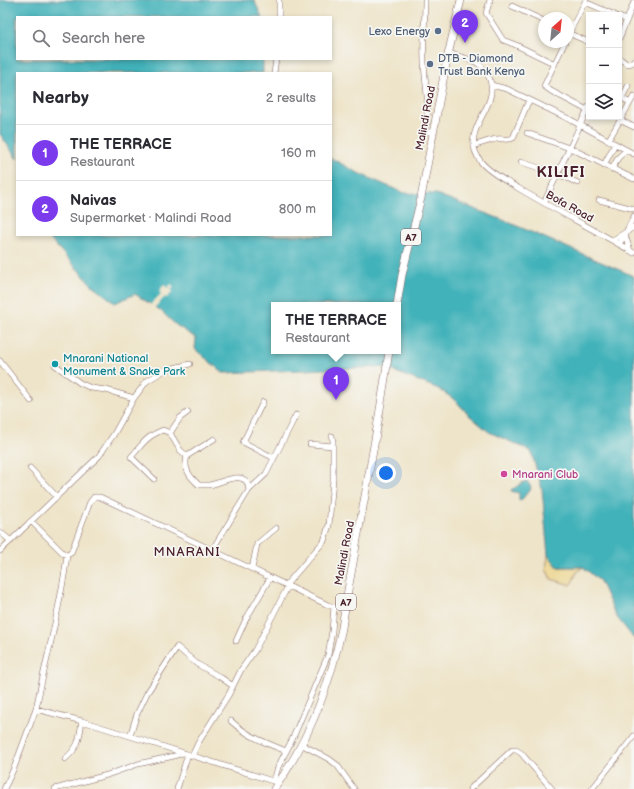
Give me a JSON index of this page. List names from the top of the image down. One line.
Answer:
{"streets":{"highway":["Malindi Road","A7"],"street":["Bofa Road"]},"districts":["KILIFI","MNARANI"],"places":["Lexo Energy","DTB - Diamond Trust Bank Kenya","Mnarani National Monument & Snake Park","Mnarani Club"],"north":"top right","page":{"pins":["2","1"],"map_buttons":["+","−"],"search":"Search here","heading":["Nearby","2 results"],"list":[{"mark":"1","name":"THE TERRACE","note":"Restaurant","value":"160 m"},{"mark":"2","name":"Naivas","note":"Supermarket · Malindi Road","value":"800 m"}],"popup":["THE TERRACE","Restaurant"]}}
